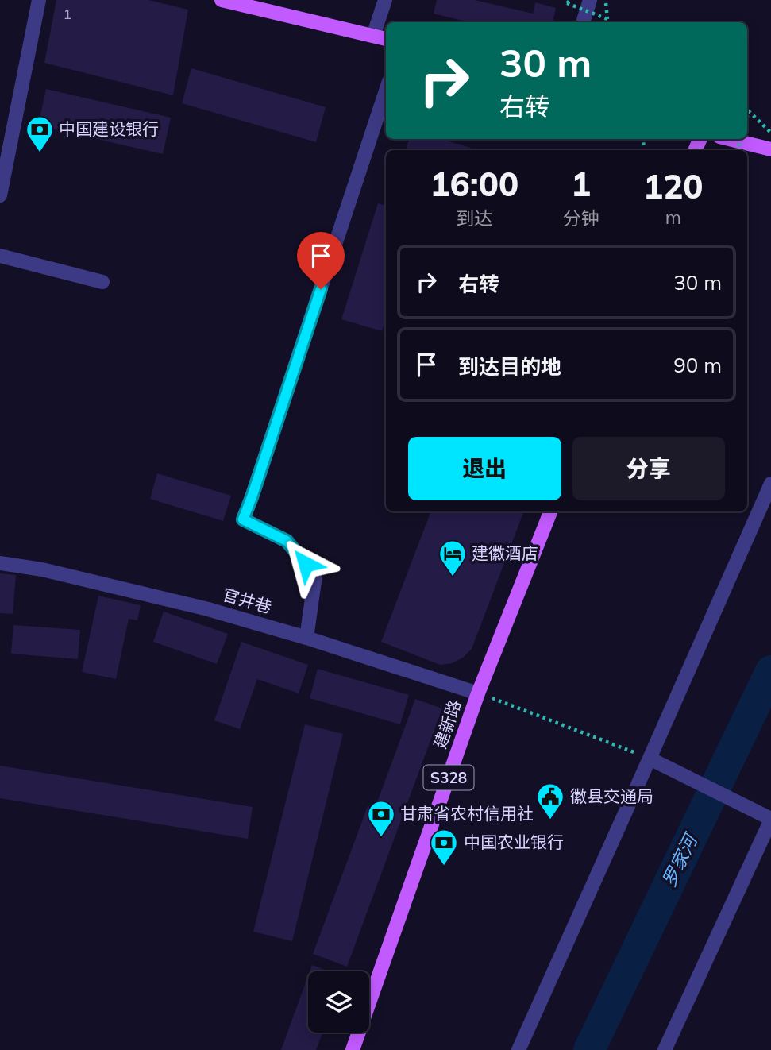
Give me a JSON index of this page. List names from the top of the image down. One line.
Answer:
{"streets":{"main road":["建新路","S328"],"street":["官井巷"]},"crossings":[["官井巷","建新路"]],"water":["罗家河"],"places":{"bank":["中国建设银行","甘肃省农村信用社","中国农业银行"],"hotel":["建徽酒店"],"public building":["徽县交通局"]},"house_numbers":["1"],"page":{"turn":["30 m","右转"],"eta":["16:00","到达","1","分钟","120","m"],"list":[{"name":"右转","value":"30 m"},{"name":"到达目的地","value":"90 m"}],"buttons":["退出","分享"]}}
